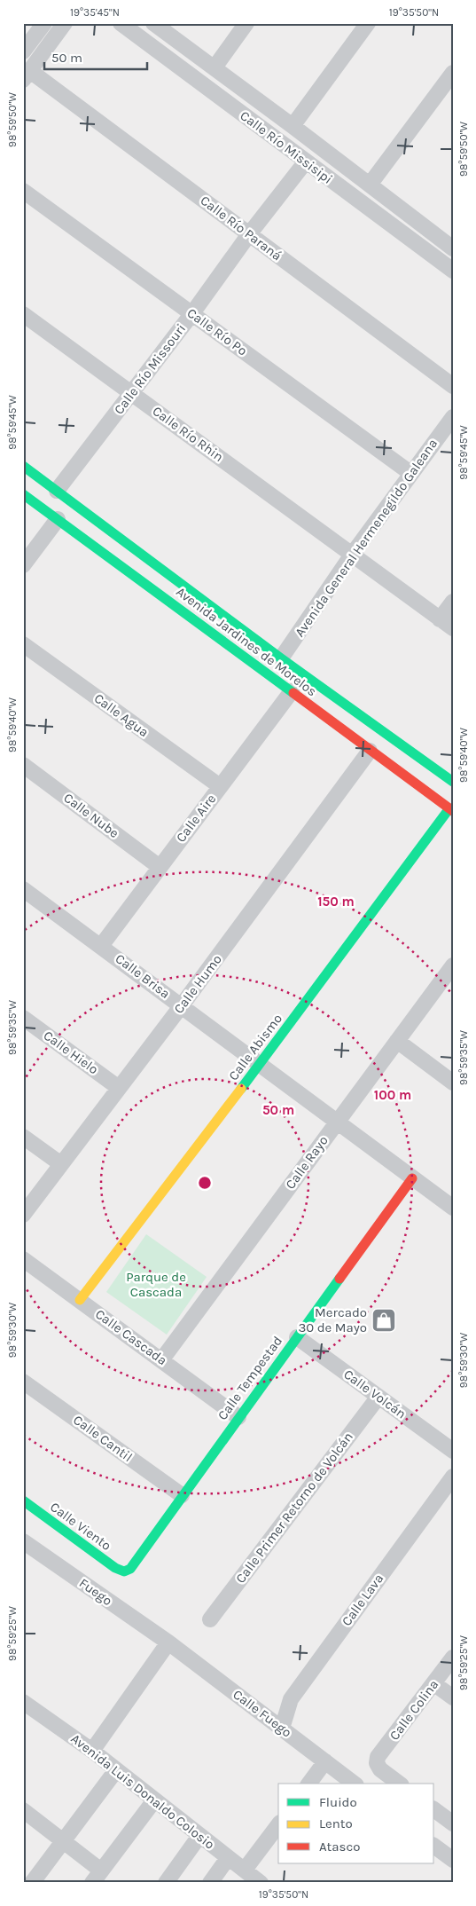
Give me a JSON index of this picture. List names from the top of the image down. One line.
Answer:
{"streets":{"street":["Calle Río Missisipi","Calle Río Paraná","Calle Río Po","Calle Río Missouri","Calle Río Rhin","Avenida General Hermenegildo Galeana","Avenida Jardines de Morelos","Calle Agua","Calle Nube","Calle Aire","Calle Brisa","Calle Humo","Calle Abismo","Calle Hielo","Calle Rayo","Calle Cascada","Calle Tempestad","Calle Volcán","Calle Cantil","Calle Primer Retorno de Volcán","Calle Viento","Fuego","Calle Lava","Calle Colina","Calle Fuego","Avenida Luis Donaldo Colosio"]},"crossings":[["Calle Río Missisipi","Calle Río Missouri"],["Calle Río Paraná","Calle Río Missouri"],["Calle Río Po","Calle Río Missouri"],["Calle Río Po","Avenida General Hermenegildo Galeana"],["Calle Río Missouri","Calle Río Rhin"],["Calle Río Missouri","Avenida Jardines de Morelos"],["Calle Río Rhin","Avenida General Hermenegildo Galeana"],["Avenida General Hermenegildo Galeana","Avenida Jardines de Morelos"],["Avenida Jardines de Morelos","Calle Aire"],["Avenida Jardines de Morelos","Calle Humo"],["Avenida Jardines de Morelos","Calle Abismo"],["Calle Agua","Calle Aire"],["Calle Nube","Calle Aire"],["Calle Aire","Calle Brisa"],["Calle Brisa","Calle Humo"],["Calle Brisa","Calle Abismo"],["Calle Brisa","Calle Rayo"],["Calle Brisa","Calle Tempestad"],["Calle Humo","Calle Hielo"],["Calle Abismo","Calle Cascada"],["Calle Rayo","Calle Cascada"],["Calle Cascada","Calle Tempestad"],["Calle Tempestad","Calle Volcán"],["Calle Tempestad","Calle Cantil"],["Calle Tempestad","Calle Viento"],["Calle Volcán","Calle Primer Retorno de Volcán"],["Fuego","Calle Fuego"],["Calle Lava","Calle Fuego"]],"parks":["Parque de Cascada"],"places":{"shop":["Mercado 30 de Mayo"]},"legend":["Fluido","Lento","Atasco"],"scale_bar":"50 m","coordinates":["19°35'45\"N","19°35'50\"N","98°59'50\"W","98°59'45\"W","98°59'40\"W","98°59'35\"W","98°59'30\"W","98°59'25\"W"],"rings":["150 m","100 m","50 m"]}
